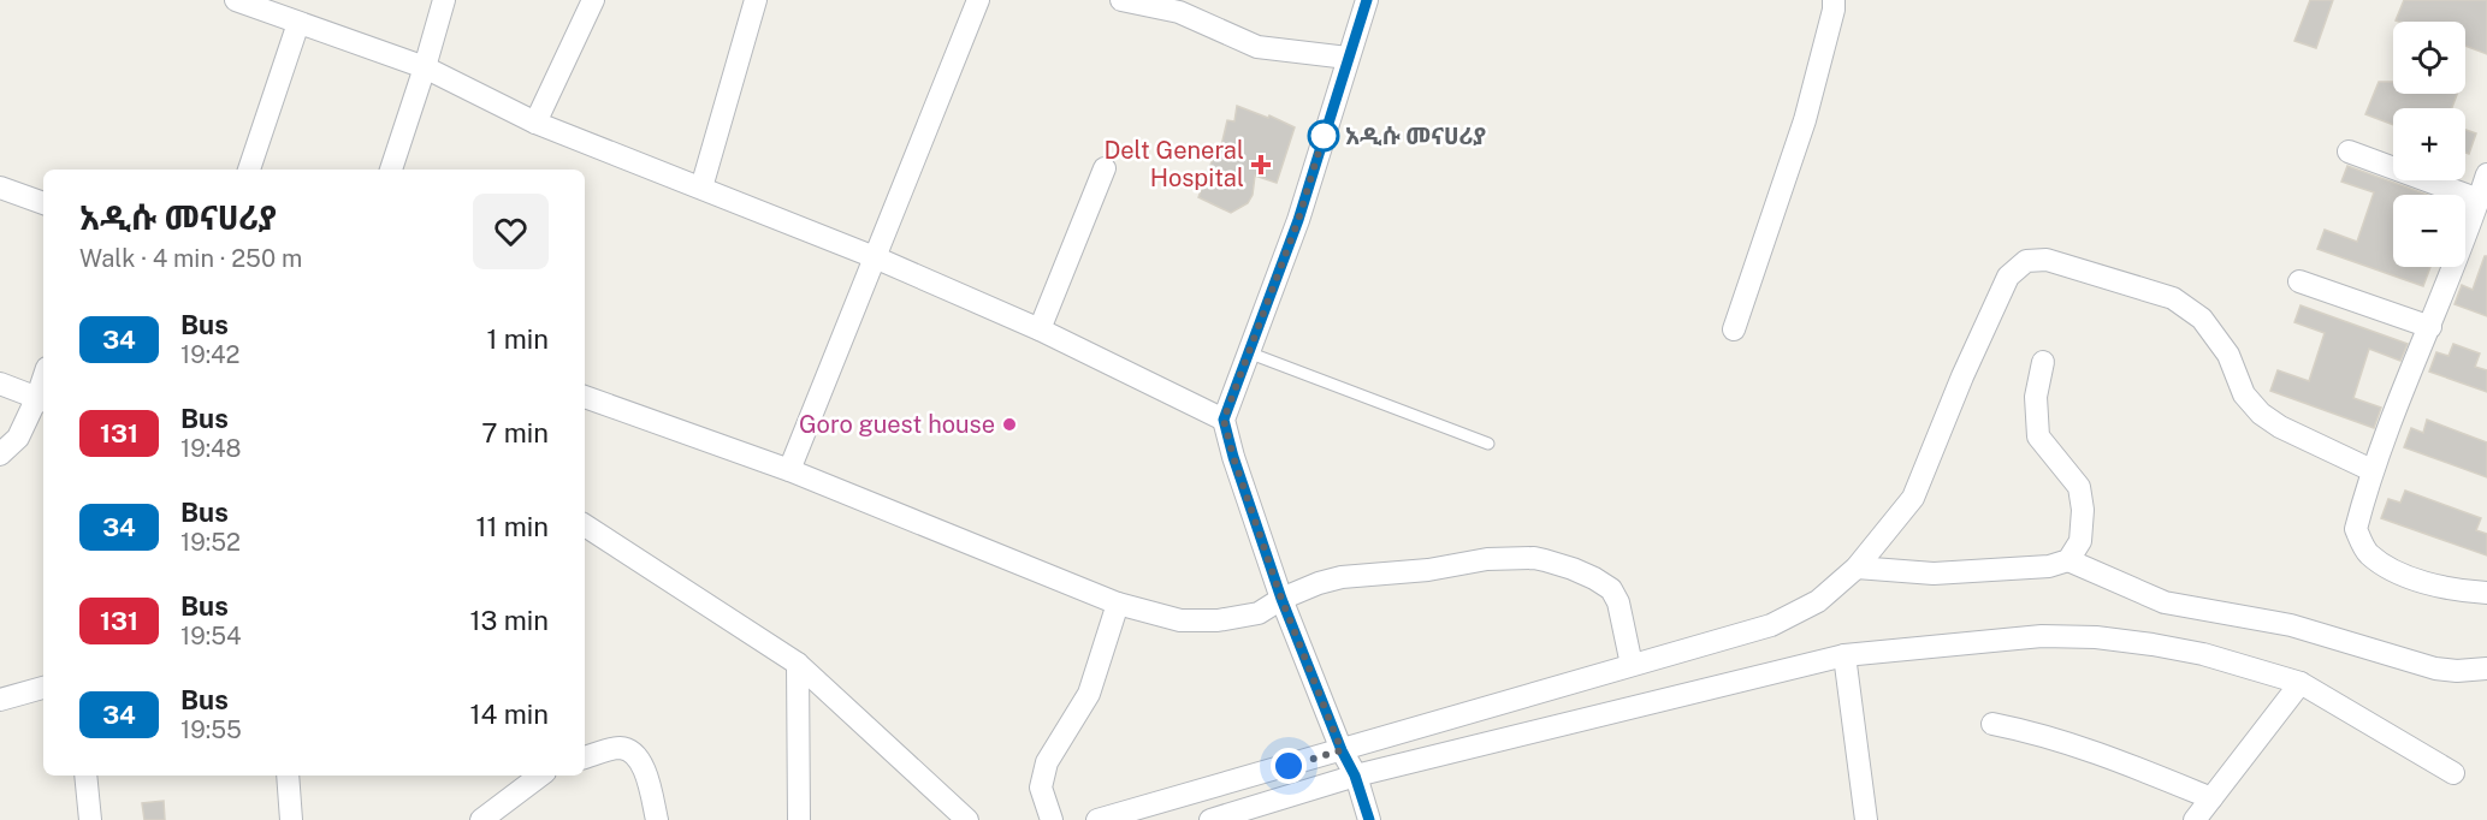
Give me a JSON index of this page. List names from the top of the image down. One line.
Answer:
{"places":{"other":["አዲሱ መናሀሪያ","Goro guest house"],"health":["Delt General Hospital"]},"lines":["bus line 34"],"page":{"map_buttons":["+","−"],"heading":["አዲሱ መናሀሪያ","Walk · 4 min · 250 m"],"list":[{"mark":"34","name":"Bus","note":"19:42","value":"1 min"},{"mark":"131","name":"Bus","note":"19:48","value":"7 min"},{"mark":"34","name":"Bus","note":"19:52","value":"11 min"},{"mark":"131","name":"Bus","note":"19:54","value":"13 min"},{"mark":"34","name":"Bus","note":"19:55","value":"14 min"}]}}
